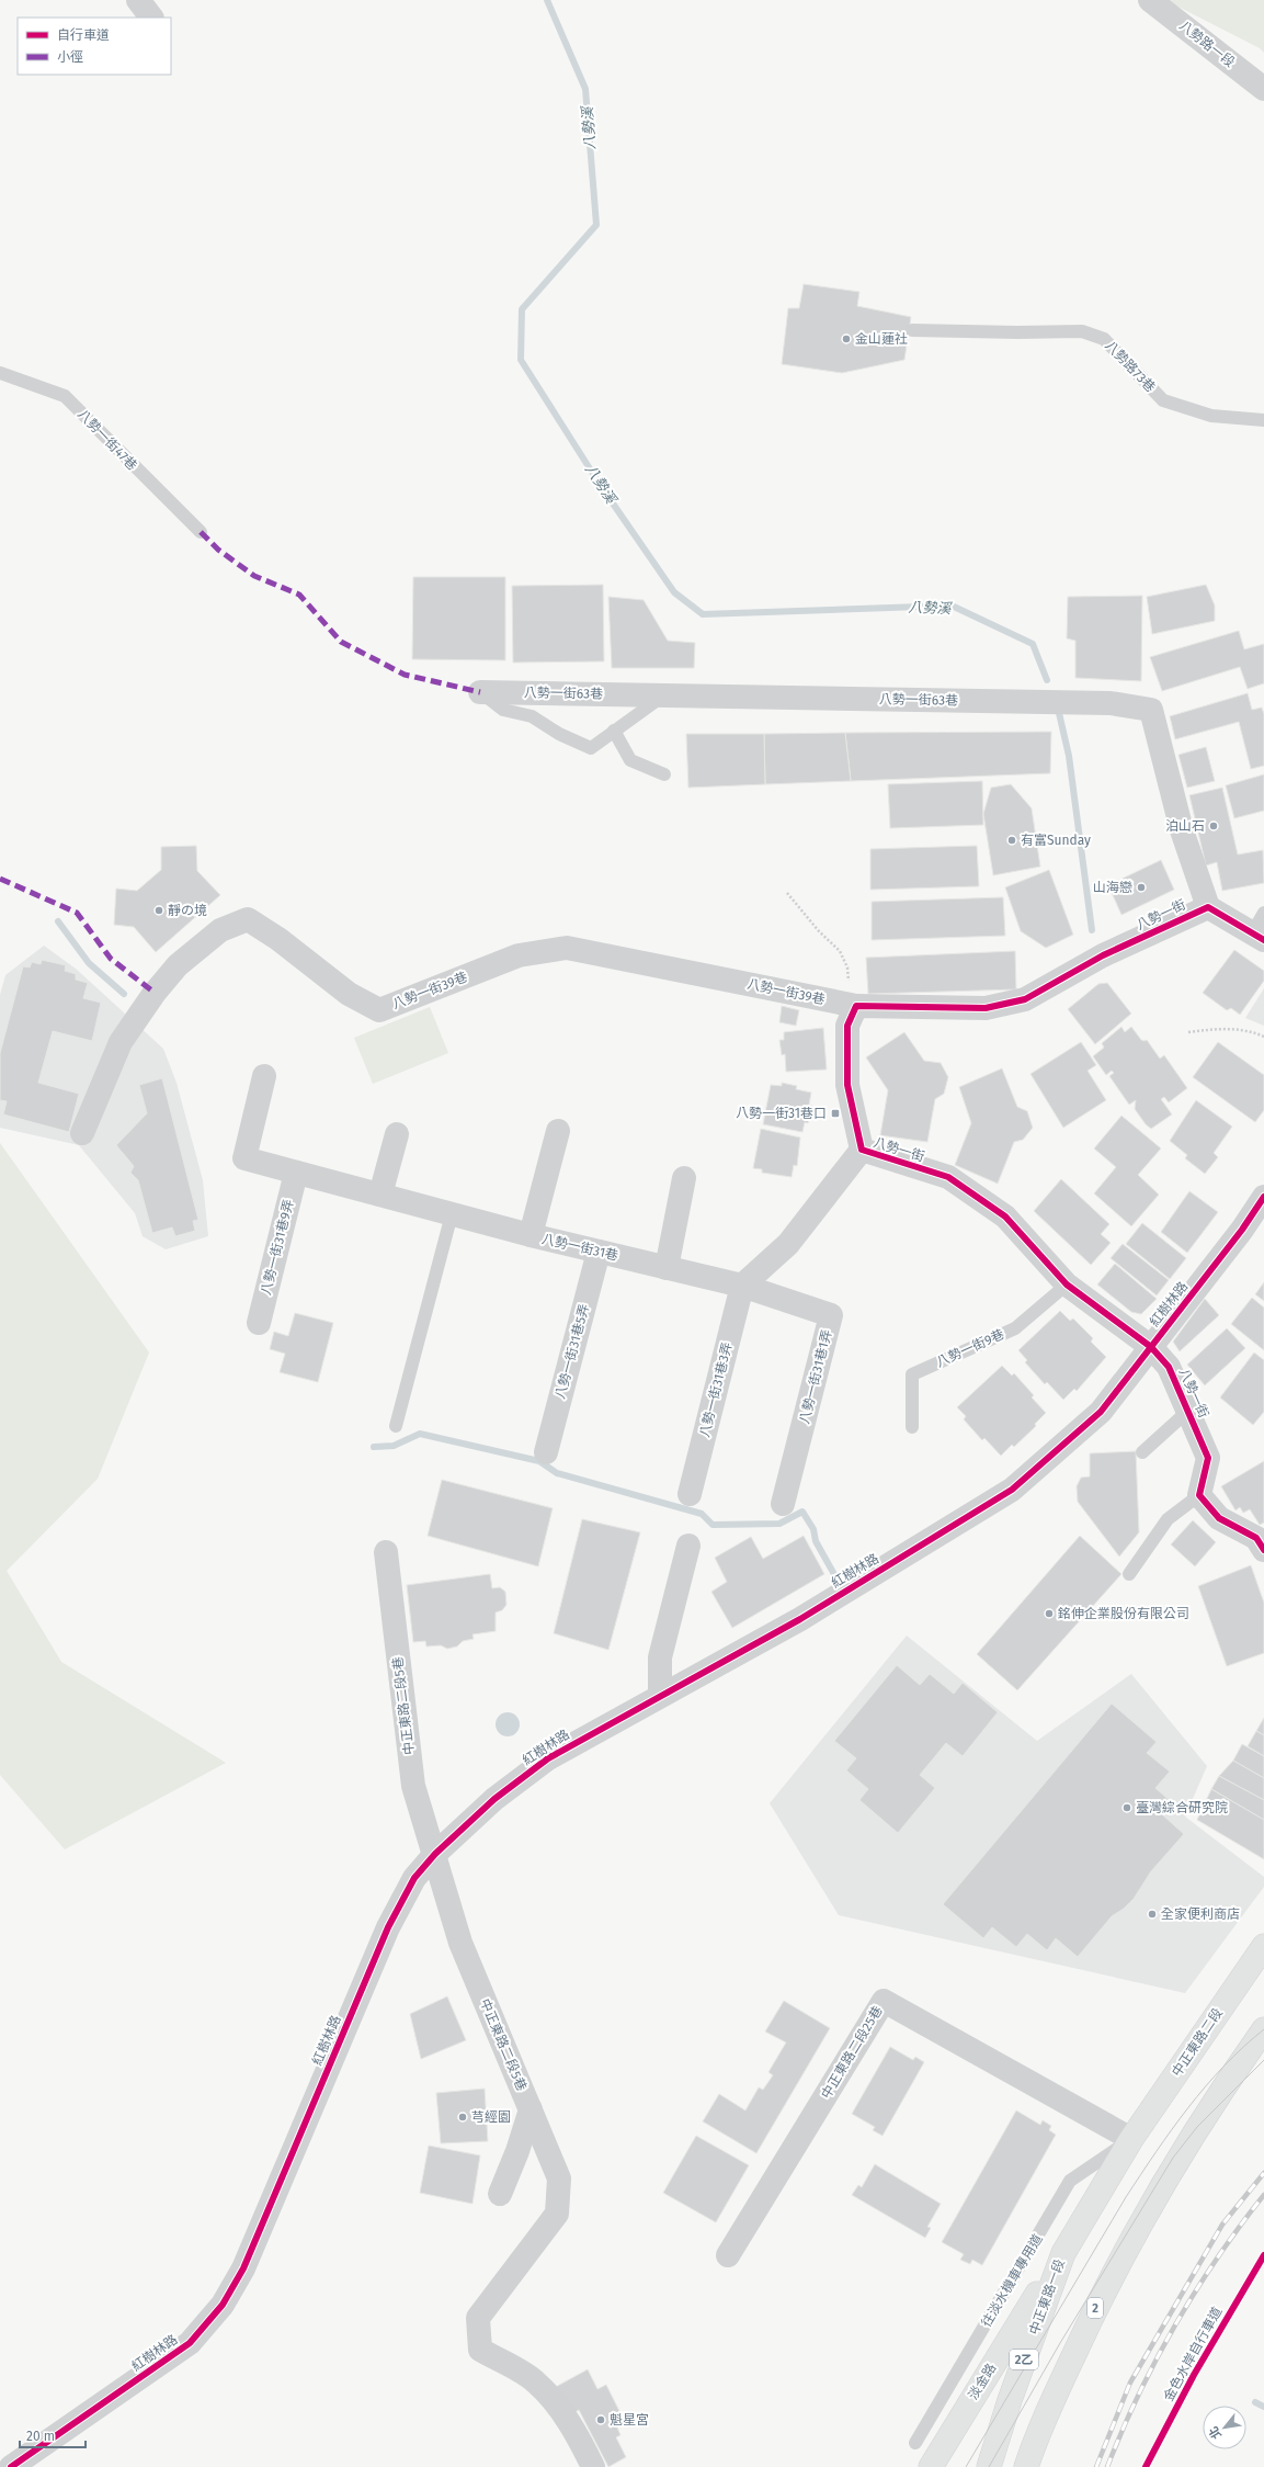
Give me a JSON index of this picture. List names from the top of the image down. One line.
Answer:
{"streets":{"main road":["中正東路二段","中正東路一段","2","2乙","淡金路"],"street":["八勢路一段","八勢一街63巷","八勢一街","八勢一街39巷","八勢一街31巷9弄","八勢一街31巷","紅樹林路","八勢一街31巷5弄","八勢一街31巷1弄","八勢一街31巷3弄","中正東路二段5巷","中正東路二段25巷"],"lane":["八勢路73巷","八勢一街47巷","八勢一街9巷","往淡水機車專用道"],"cycle path":["金色水岸自行車道"]},"crossings":[["八勢一街63巷","八勢一街"],["八勢一街","八勢一街39巷"],["八勢一街","紅樹林路"],["八勢一街","八勢一街9巷"],["八勢一街31巷9弄","八勢一街31巷"],["八勢一街31巷","八勢一街31巷5弄"],["八勢一街31巷","八勢一街31巷1弄"],["八勢一街31巷","八勢一街31巷3弄"],["紅樹林路","中正東路二段5巷"],["八勢一街31巷1弄","八勢一街31巷3弄"],["中正東路二段","中正東路二段25巷"],["中正東路二段","往淡水機車專用道"],["中正東路二段","中正東路一段"],["中正東路二段25巷","往淡水機車專用道"],["中正東路二段25巷","中正東路一段"],["往淡水機車專用道","中正東路一段"],["中正東路一段","淡金路"]],"water":["八勢溪"],"places":{"other":["金山蓮社","泊山石","有富Sunday","山海戀","靜の境","銘伸企業股份有限公司","臺灣綜合研究院","全家便利商店","芎經園","魁星宮"],"transit":["八勢一街31巷口"]},"legend":["自行車道","小徑"],"scale_bar":"20 m","north":"bottom left"}
